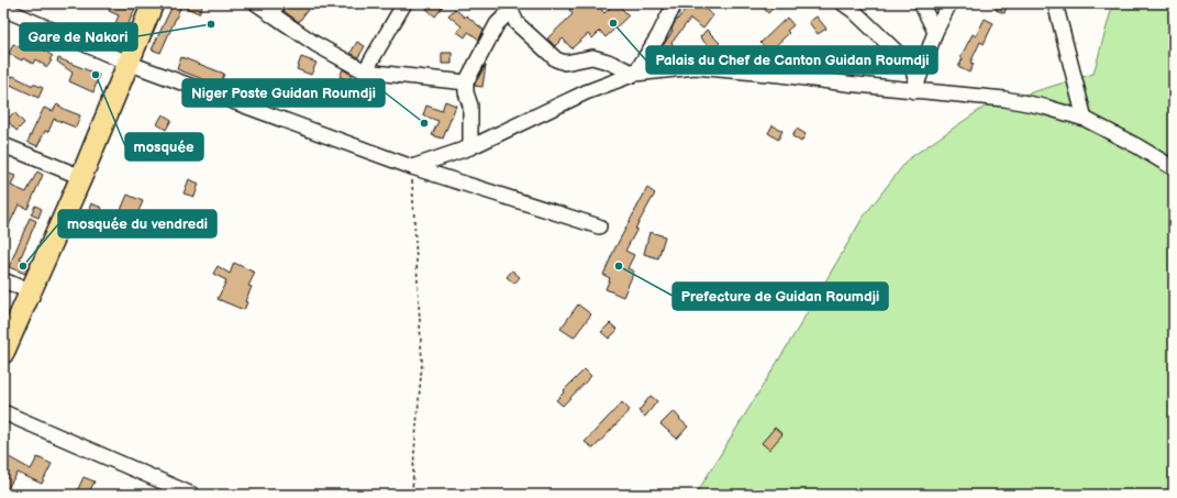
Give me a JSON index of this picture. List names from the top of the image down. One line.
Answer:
{"places":["Palais du Chef de Canton Guidan Roumdji","Gare de Nakori","mosquée","Niger Poste Guidan Roumdji","mosquée du vendredi","Prefecture de Guidan Roumdji"]}
